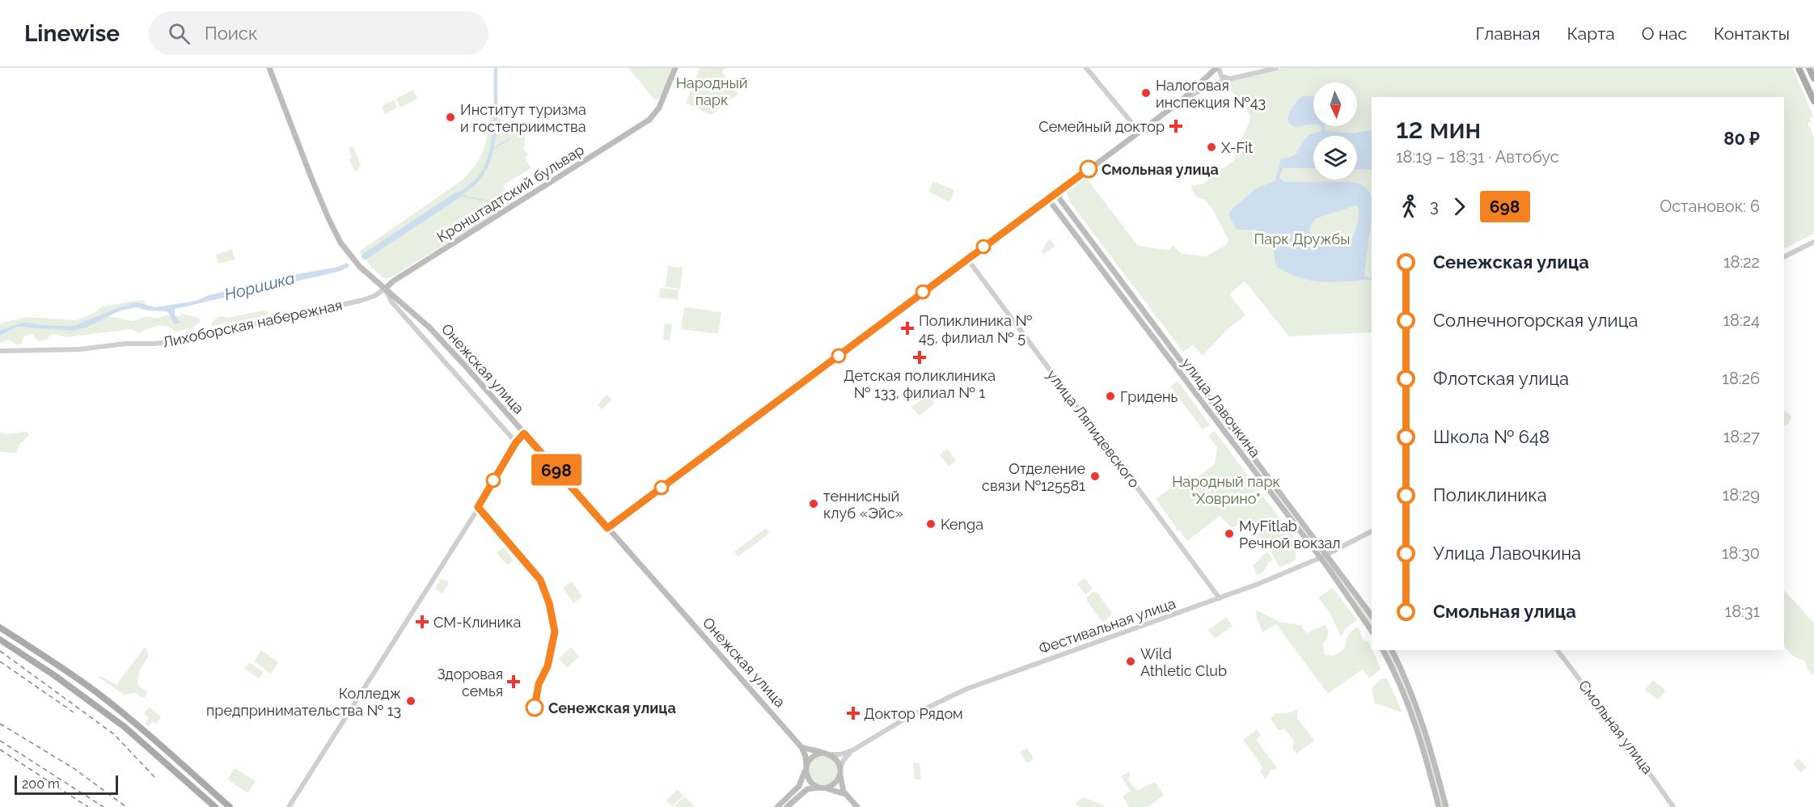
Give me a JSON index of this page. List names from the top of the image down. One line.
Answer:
{"streets":{"main road":["Кронштадтский бульвар","Онежская улица","улица Лавочкина"],"street":["Лихоборская набережная","улица Ляпидевского","Фестивальная улица","Смольная улица"]},"crossings":[["Кронштадтский бульвар","Лихоборская набережная"],["Кронштадтский бульвар","Онежская улица"],["Лихоборская набережная","Онежская улица"],["Онежская улица","Фестивальная улица"],["улица Лавочкина","Фестивальная улица"],["улица Ляпидевского","Фестивальная улица"]],"water":["Норишка"],"parks":["Народный парк","Парк Дружбы","Народный парк \"Ховрино\""],"places":{"other":["Налоговая инспекция №43","Институт туризма и гостеприимства","X-Fit","Смольная улица","Гридень","Отделение связи №125581","теннисный клуб «Эйс»","Kenga","MyFitlab Речной вокзал","Wild Athletic Club","Колледж предпринимательства № 13","Сенежская улица"],"health":["Семейный доктор","Поликлиника № 45, филиал № 5","Детская поликлиника № 133, филиал № 1","СМ-Клиника","Здоровая семья","Доктор Рядом"]},"lines":["bus line 698"],"scale_bar":"200 m","north":"bottom","page":{"header":"Linewise","search":"Поиск","nav":["Главная","Карта","О нас","Контакты"],"on_map":"698","heading":["12 мин","18:19 – 18:31 · Автобус","80 ₽"],"legs":["3","698","Остановок: 6"],"list":[{"name":"Сенежская улица","value":"18:22"},{"name":"Солнечногорская улица","value":"18:24"},{"name":"Флотская улица","value":"18:26"},{"name":"Школа № 648","value":"18:27"},{"name":"Поликлиника","value":"18:29"},{"name":"Улица Лавочкина","value":"18:30"},{"name":"Смольная улица","value":"18:31"}],"scale":"200 m"}}
